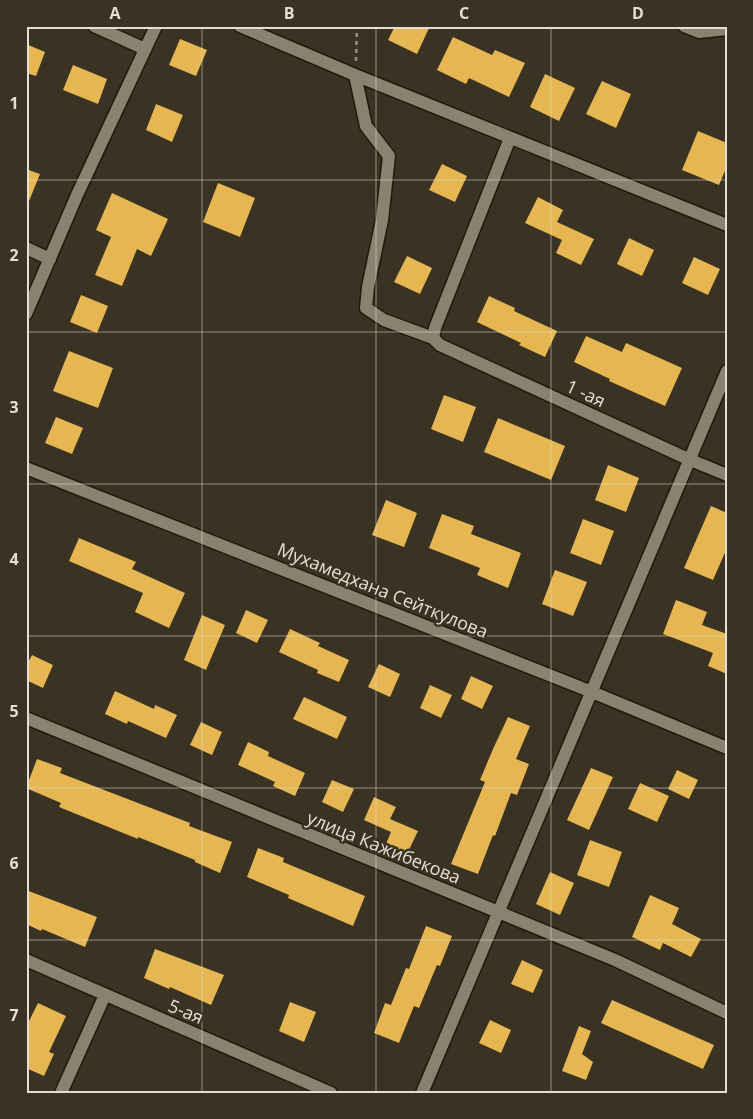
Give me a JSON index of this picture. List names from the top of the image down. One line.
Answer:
{"streets":{"street":["1 -ая","Мухамедхана Сейткулова","улица Кажибекова","5-ая"]},"grid":{"columns":["A","B","C","D"],"rows":["1","2","3","4","5","6","7"]}}
